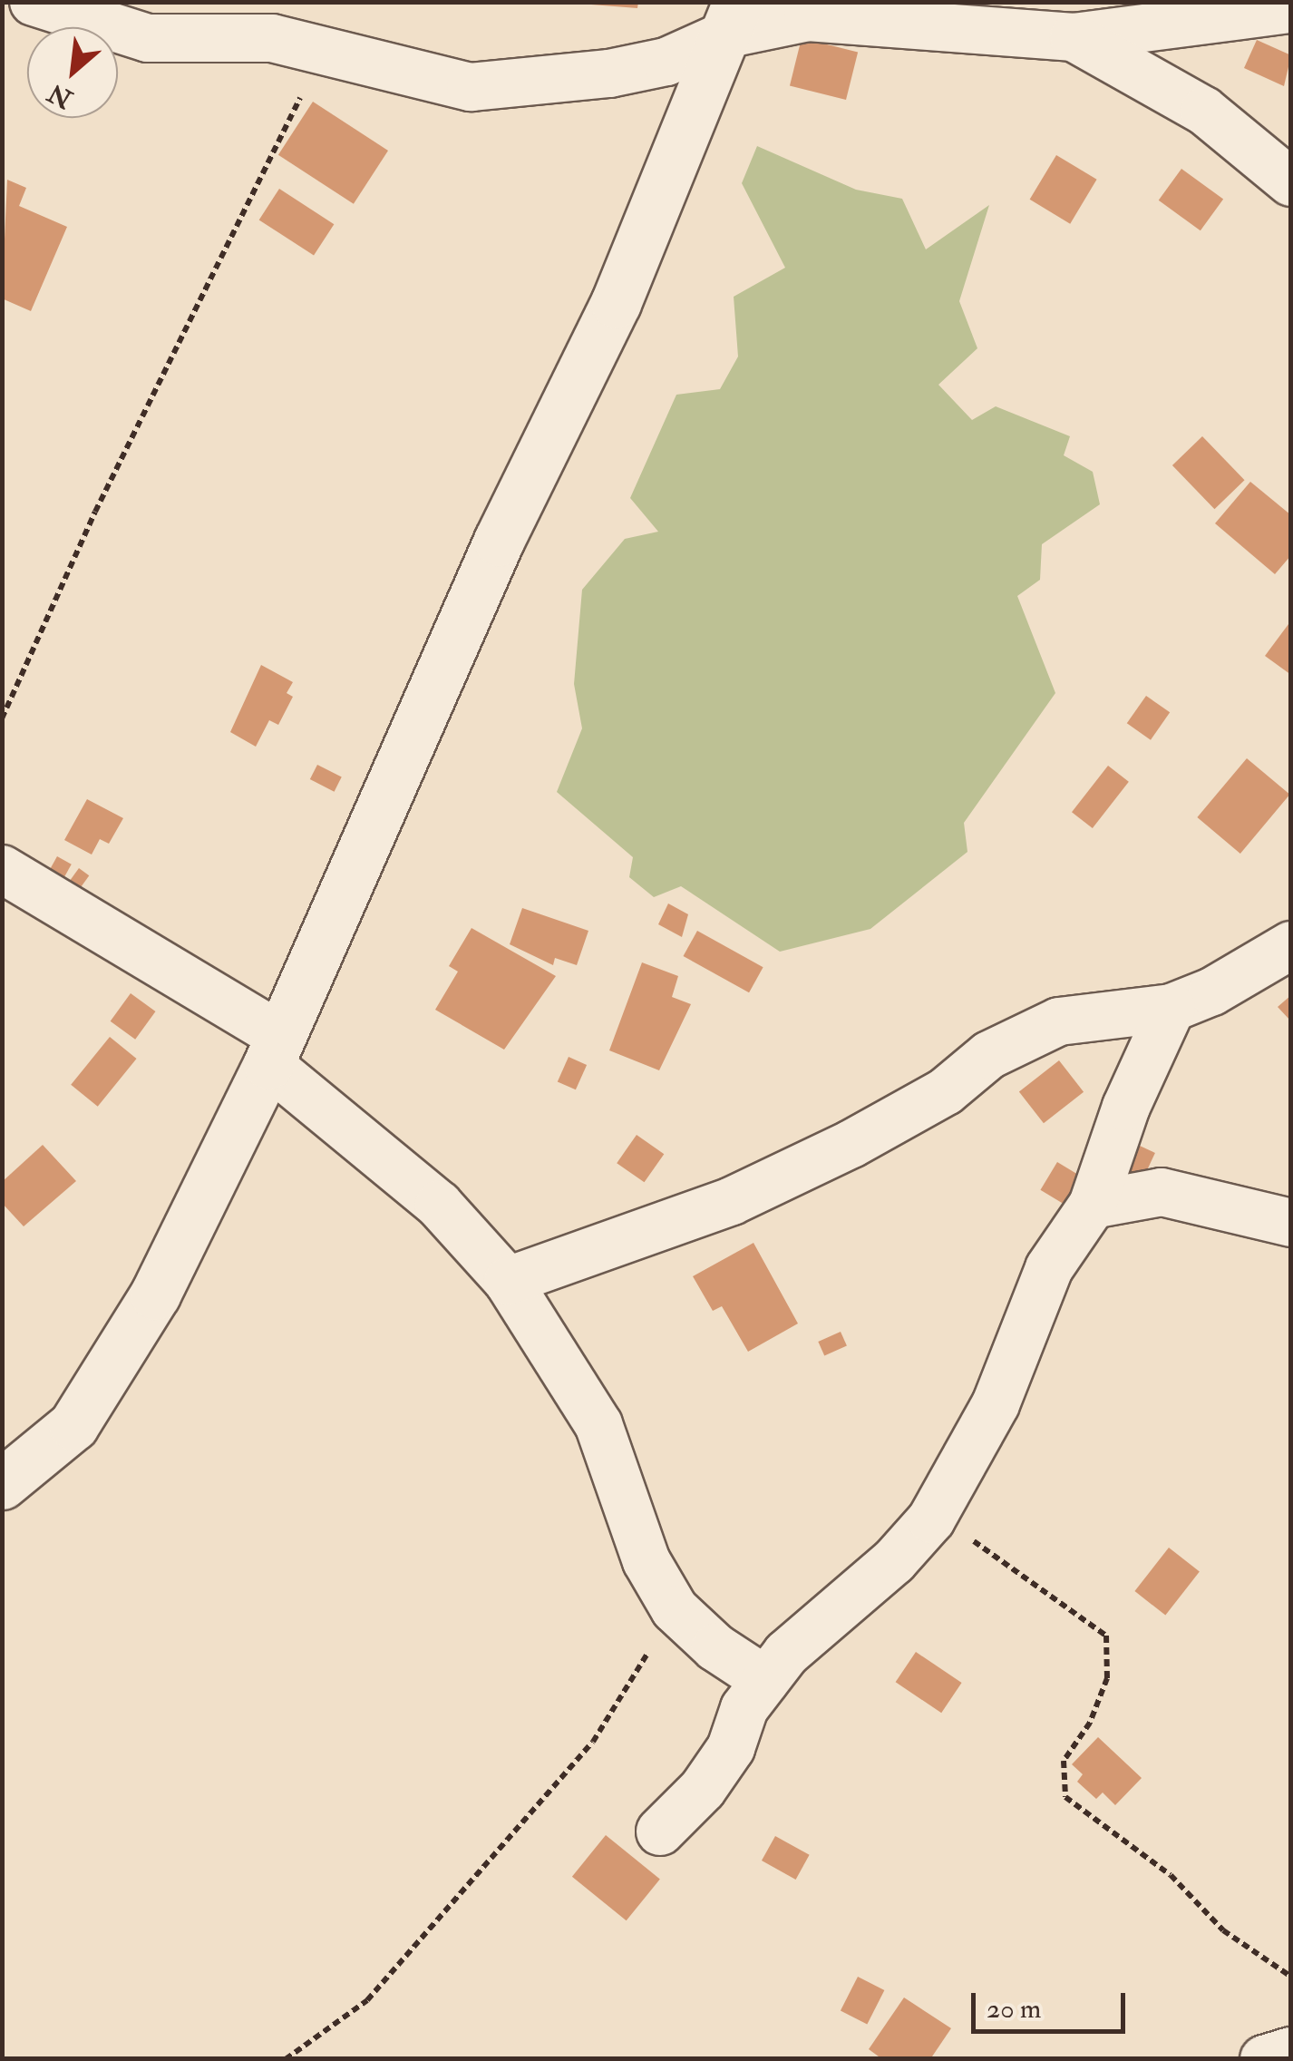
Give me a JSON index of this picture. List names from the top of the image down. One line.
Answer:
{"scale_bar":"20 m","north":"bottom left"}
